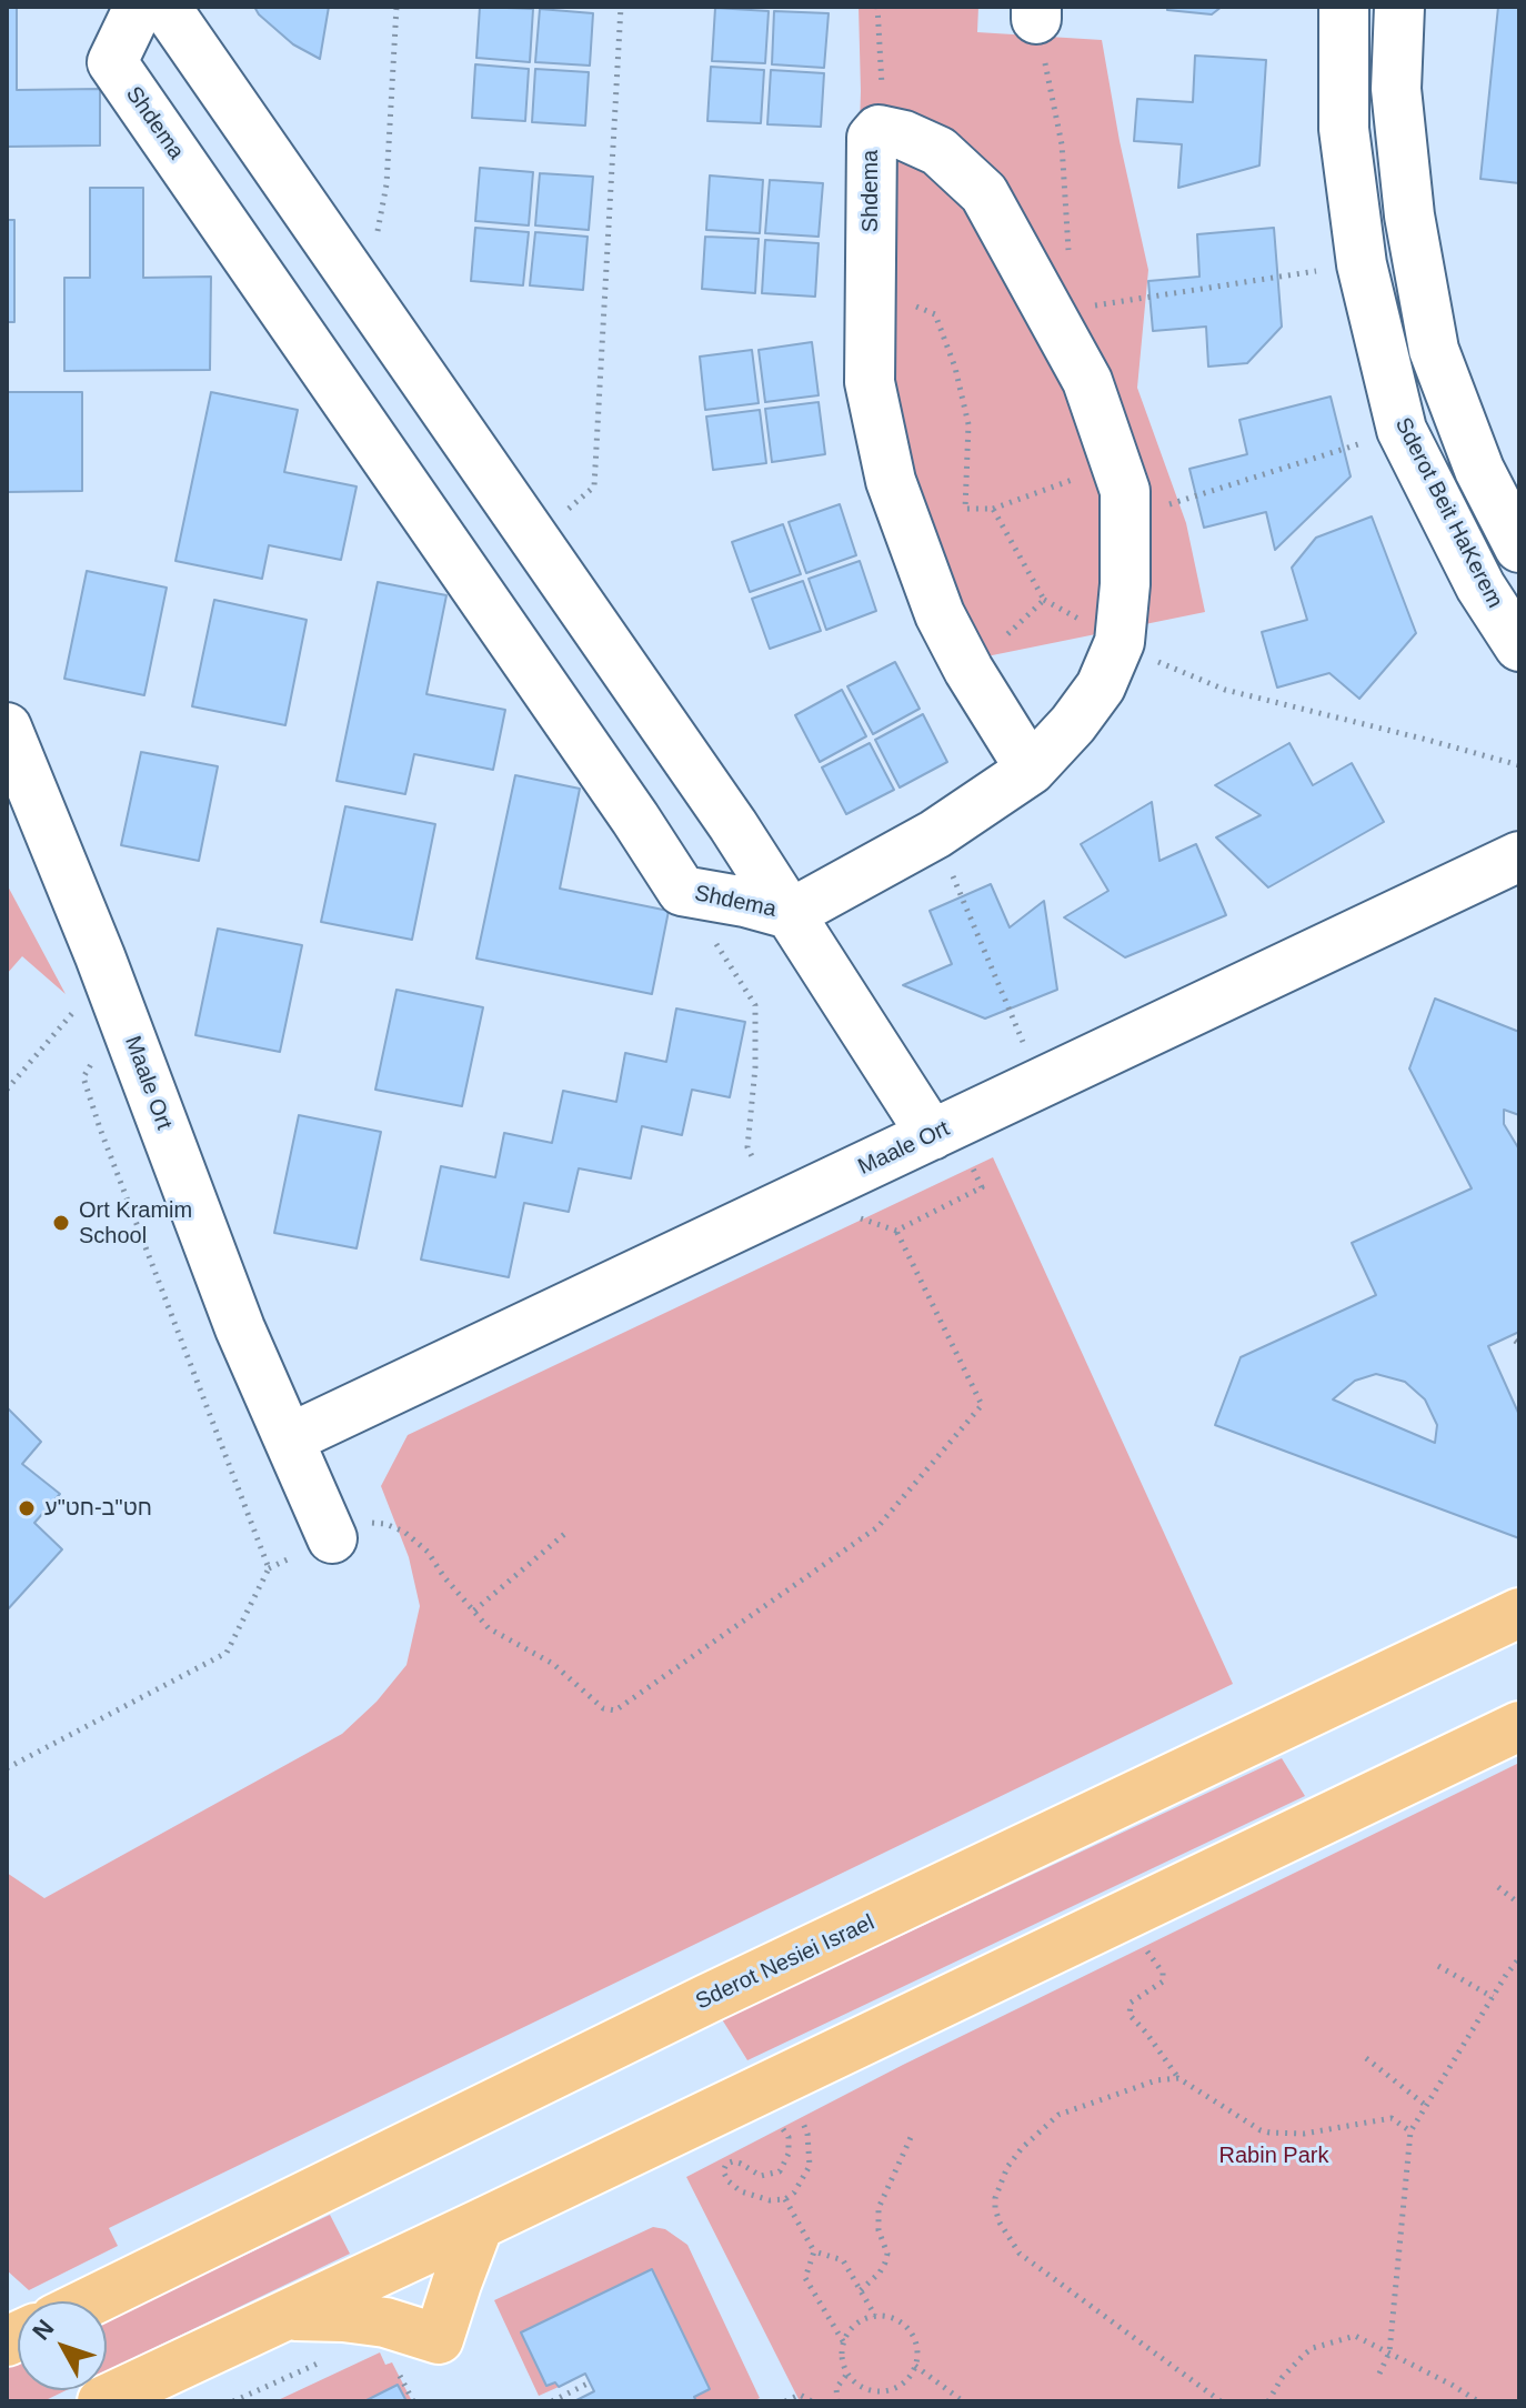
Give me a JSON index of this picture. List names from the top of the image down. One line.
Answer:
{"streets":{"main road":["Sderot Nesiei Israel"],"street":["Shdema","Sderot Beit HaKerem","Maale Ort"]},"crossings":[["Shdema","Maale Ort"]],"parks":["Rabin Park"],"places":["Ort Kramim School","חט\"ב-חט\"ע"],"north":"top left"}
